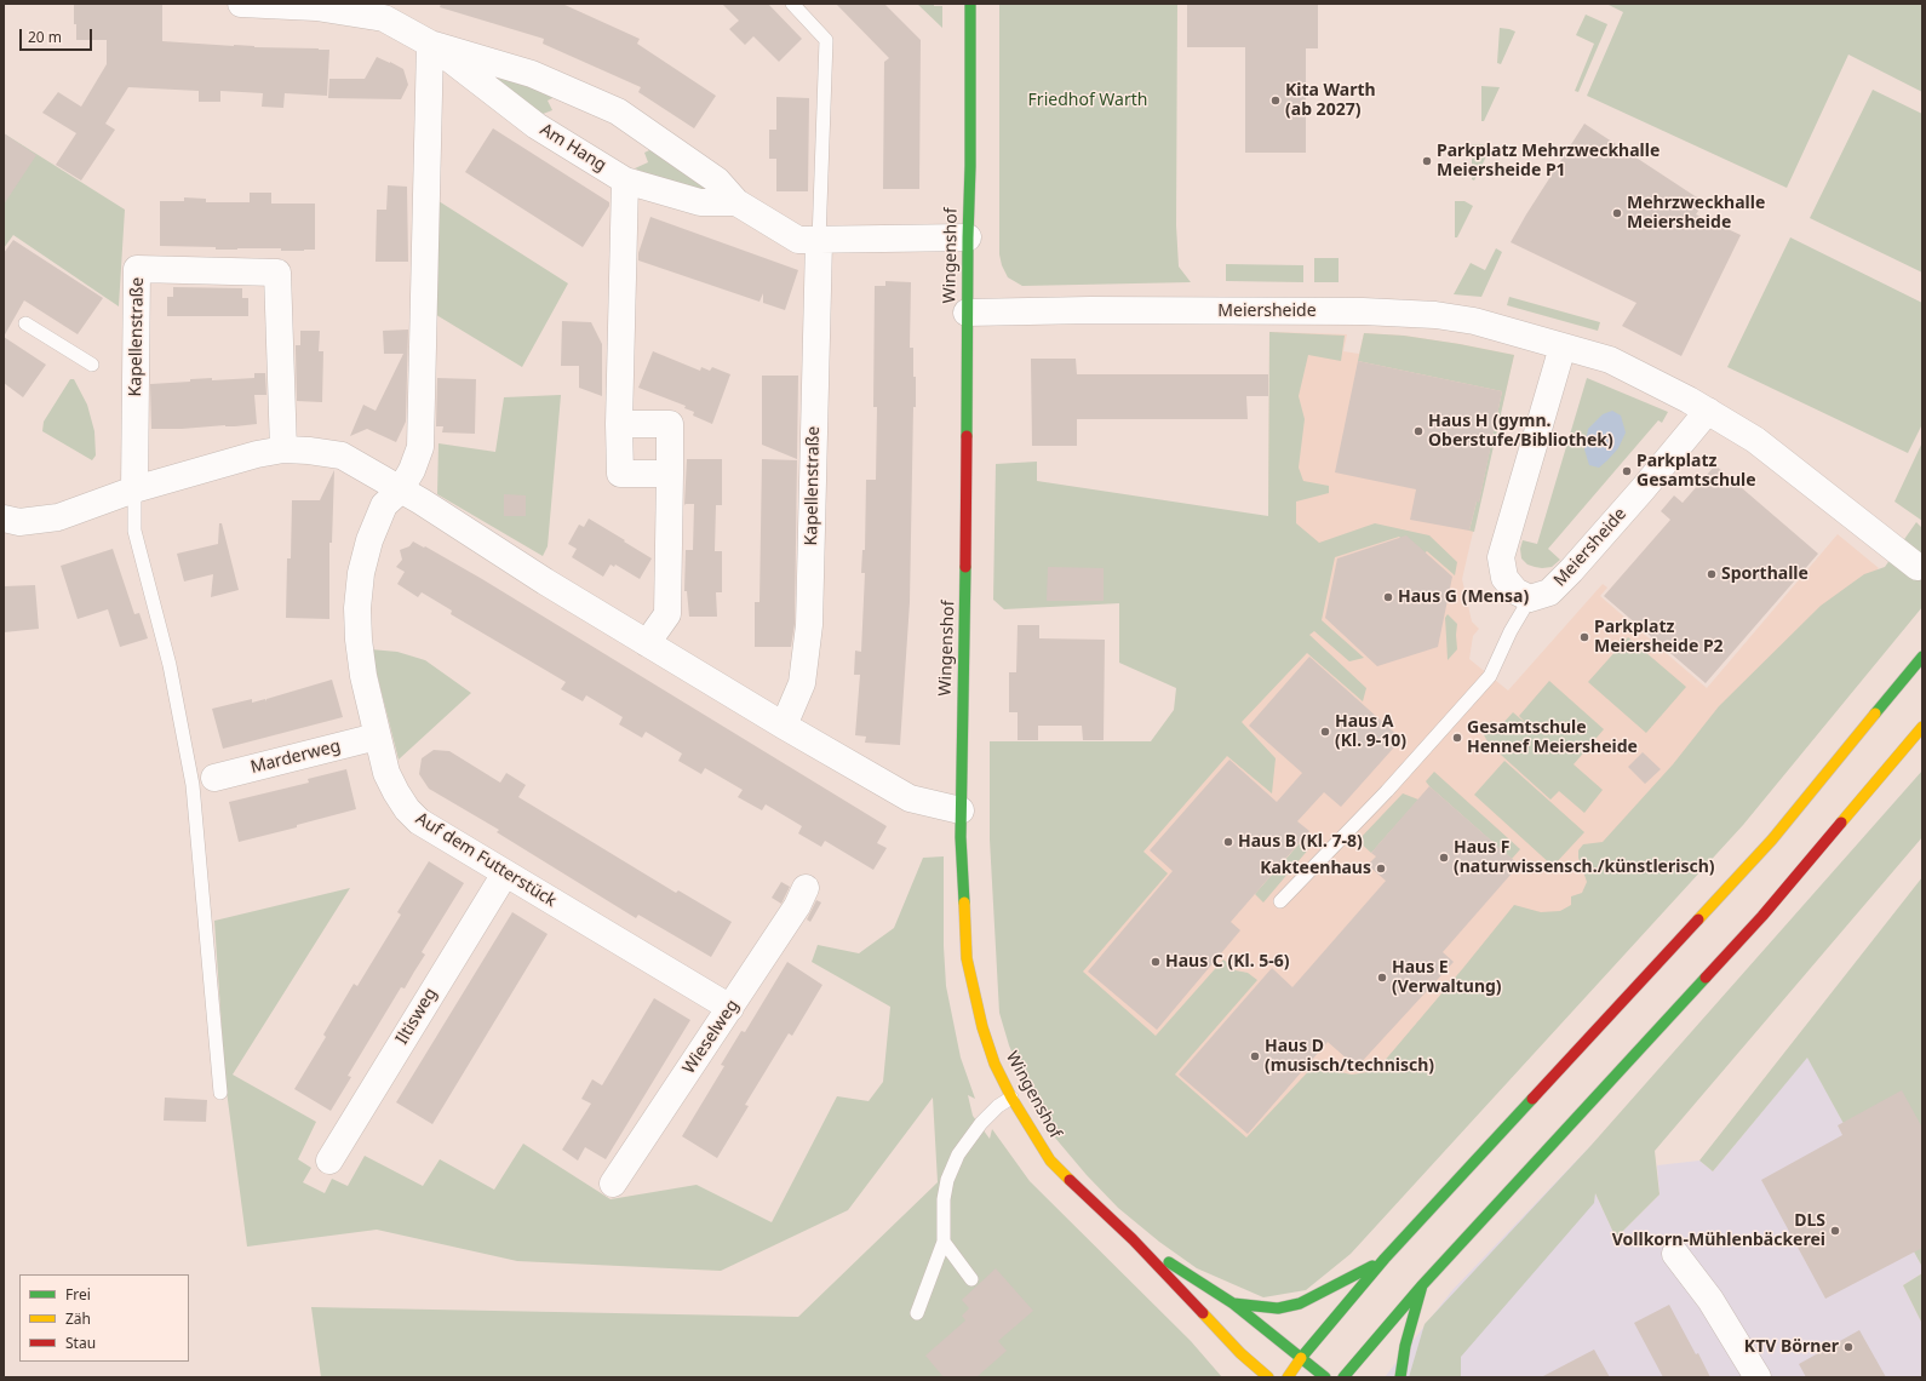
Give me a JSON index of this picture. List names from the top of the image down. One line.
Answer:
{"streets":{"main road":["Wingenshof"],"street":["Am Hang","Meiersheide","Kapellenstraße","Marderweg","Auf dem Futterstück","Iltisweg","Wieselweg"]},"crossings":[["Am Hang","Wingenshof"],["Am Hang","Kapellenstraße"],["Wingenshof","Meiersheide"],["Marderweg","Auf dem Futterstück"],["Auf dem Futterstück","Iltisweg"],["Auf dem Futterstück","Wieselweg"]],"parks":["Friedhof Warth"],"places":["Kita Warth (ab 2027)","Parkplatz Mehrzweckhalle Meiersheide P1","Mehrzweckhalle Meiersheide","Haus H (gymn. Oberstufe/Bibliothek)","Parkplatz Gesamtschule","Sporthalle","Haus G (Mensa)","Parkplatz Meiersheide P2","Haus A (Kl. 9-10)","Gesamtschule Hennef Meiersheide","Haus B (Kl. 7-8)","Haus F (naturwissensch./künstlerisch)","Kakteenhaus","Haus C (Kl. 5-6)","Haus E (Verwaltung)","Haus D (musisch/technisch)","DLS Vollkorn-Mühlenbäckerei","KTV Börner"],"legend":["Frei","Zäh","Stau"],"scale_bar":"20 m"}
